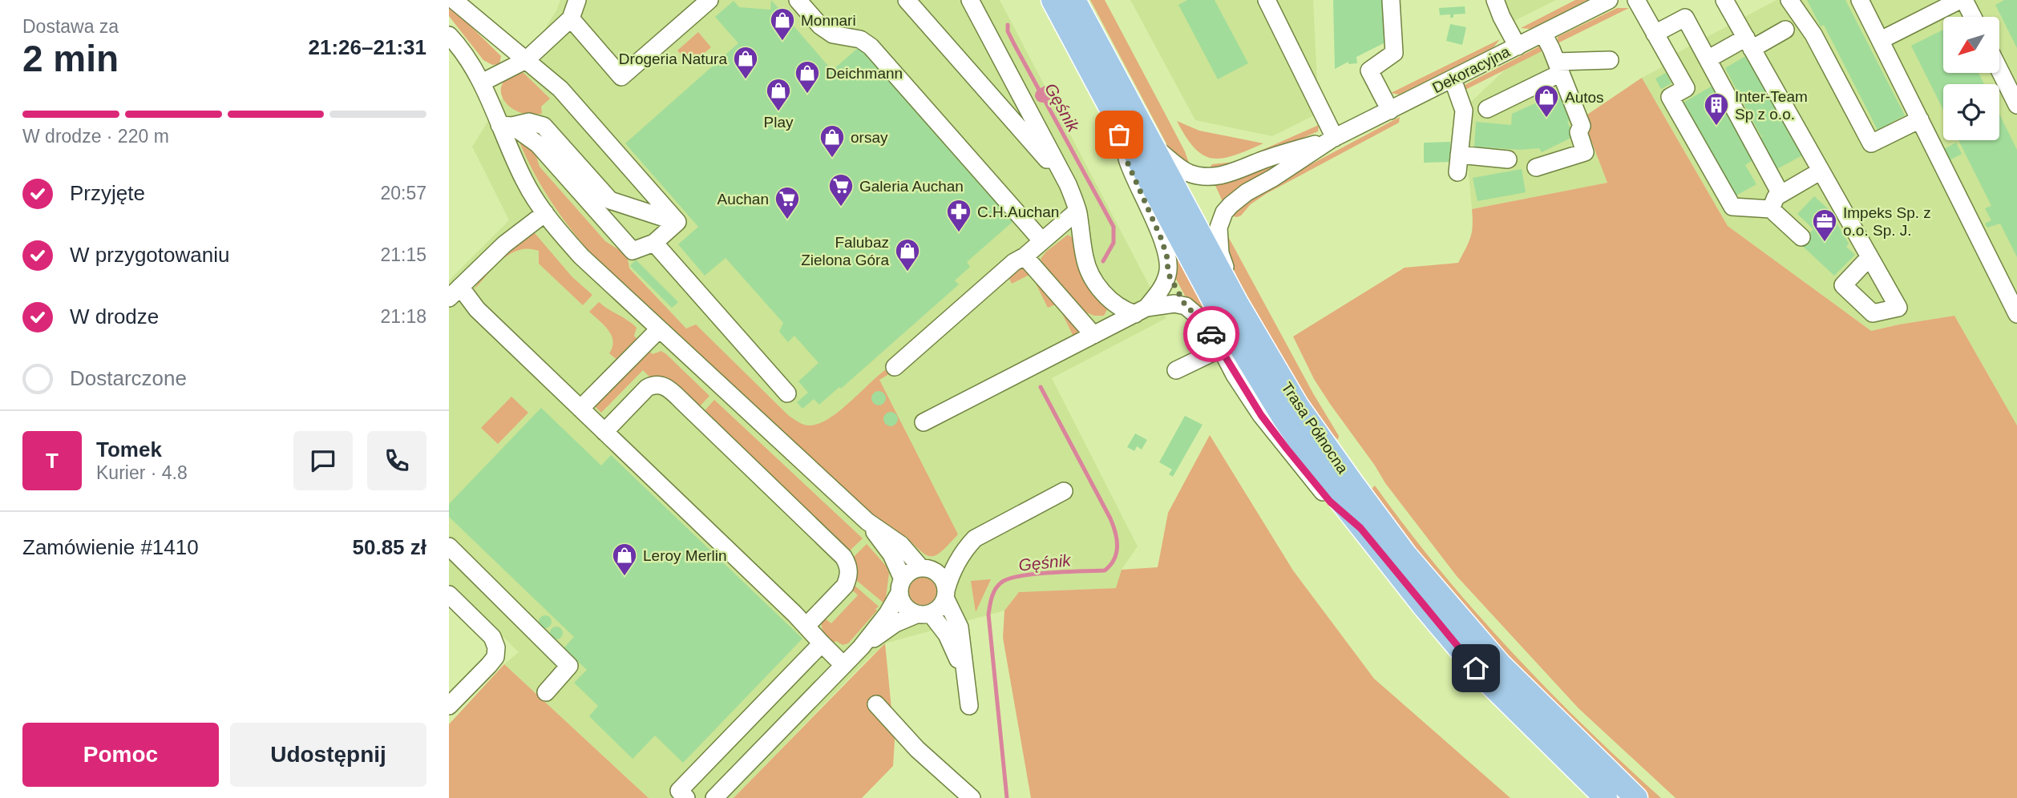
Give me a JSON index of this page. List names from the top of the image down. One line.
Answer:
{"streets":{"main road":["Trasa Północna"],"street":["Dekoracyjna"]},"crossings":[["Dekoracyjna","Trasa Północna"]],"water":["Gęśnik"],"places":{"shop":["Monnari","Drogeria Natura","Deichmann","Play","Autos","orsay","Falubaz Zielona Góra","Leroy Merlin"],"building":["Inter-Team Sp z o.o."],"supermarket":["Galeria Auchan","Auchan"],"pharmacy":["C.H.Auchan"],"office":["Impeks Sp. z o.o. Sp. J."]},"north":"bottom left","page":{"heading":["2 min","Dostawa za","21:26–21:31"],"panel":["Tomek","Kurier · 4.8","Zamówienie #1410","50.85 zł"],"bar":"W drodze · 220 m","list":[["Przyjęte","20:57"],["W przygotowaniu","21:15"],["W drodze","21:18"],"Dostarczone"],"round":"T","buttons":["Pomoc","Udostępnij"]}}
